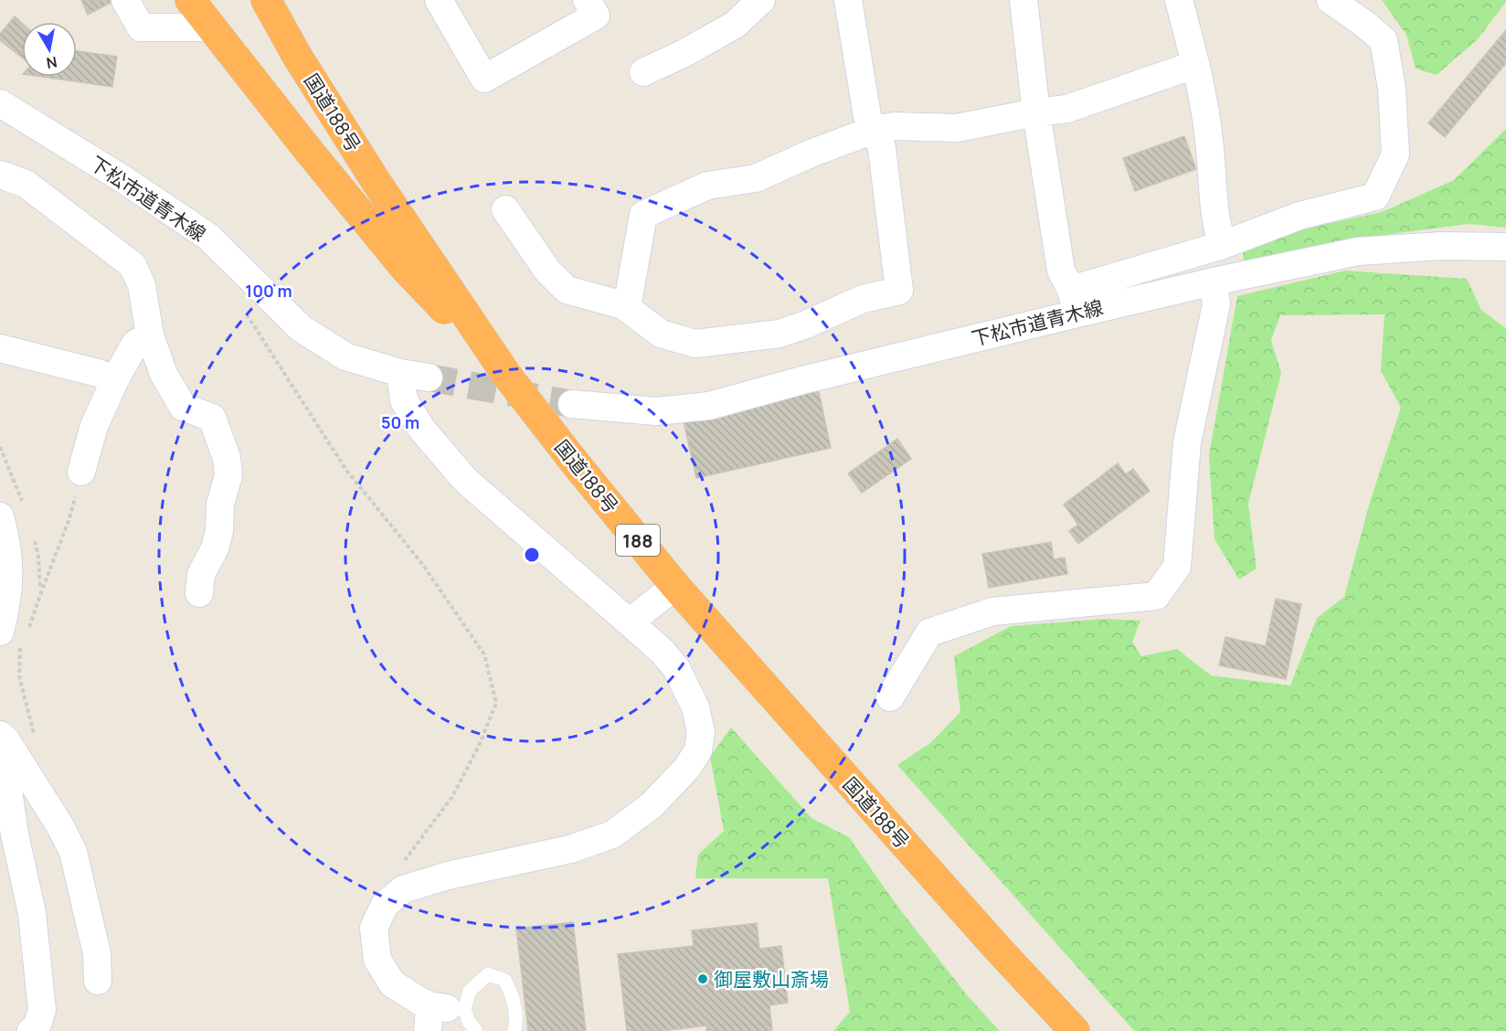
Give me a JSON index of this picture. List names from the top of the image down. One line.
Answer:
{"streets":{"highway":["国道188号","188"],"street":["下松市道青木線"]},"places":["御屋敷山斎場"],"north":"bottom","rings":["100 m","50 m"]}
